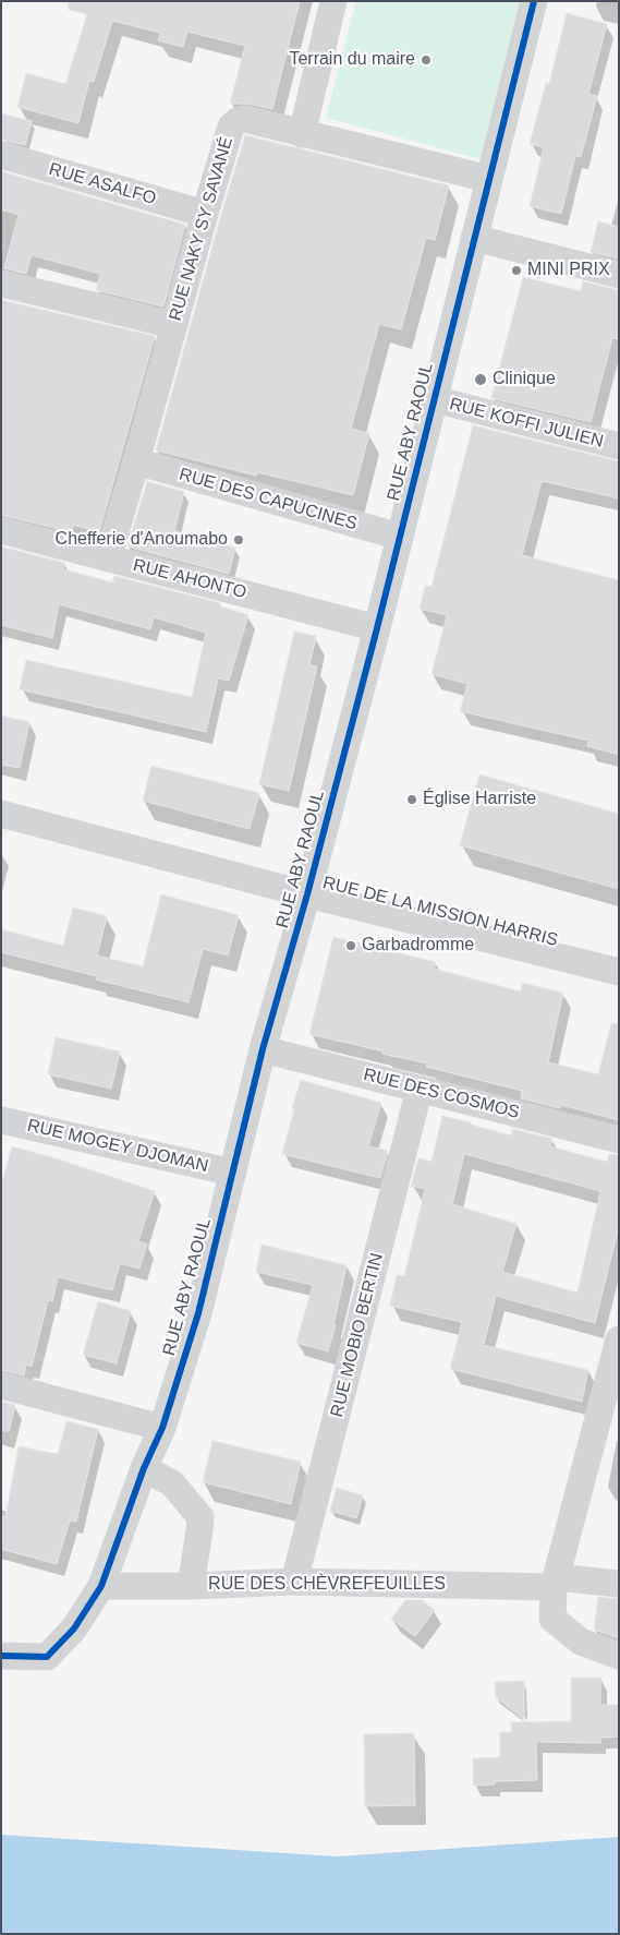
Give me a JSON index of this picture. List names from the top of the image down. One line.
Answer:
{"streets":{"street":["RUE ASALFO","RUE NAKY SY SAVANÉ","RUE KOFFI JULIEN","RUE ABY RAOUL","RUE DES CAPUCINES","RUE AHONTO","RUE DE LA MISSION HARRIS","RUE DES COSMOS","RUE MOGEY DJOMAN","RUE MOBIO BERTIN","RUE DES CHÈVREFEUILLES"]},"crossings":[["RUE ASALFO","RUE NAKY SY SAVANÉ"],["RUE NAKY SY SAVANÉ","RUE ABY RAOUL"],["RUE NAKY SY SAVANÉ","RUE DES CAPUCINES"],["RUE NAKY SY SAVANÉ","RUE AHONTO"],["RUE KOFFI JULIEN","RUE ABY RAOUL"],["RUE ABY RAOUL","RUE DES CAPUCINES"],["RUE ABY RAOUL","RUE AHONTO"],["RUE ABY RAOUL","RUE DE LA MISSION HARRIS"],["RUE ABY RAOUL","RUE DES COSMOS"],["RUE ABY RAOUL","RUE MOGEY DJOMAN"],["RUE ABY RAOUL","RUE DES CHÈVREFEUILLES"],["RUE DES COSMOS","RUE MOBIO BERTIN"],["RUE MOBIO BERTIN","RUE DES CHÈVREFEUILLES"]],"places":["Terrain du maire","MINI PRIX","Clinique","Chefferie d'Anoumabo","Église Harriste","Garbadromme"]}
